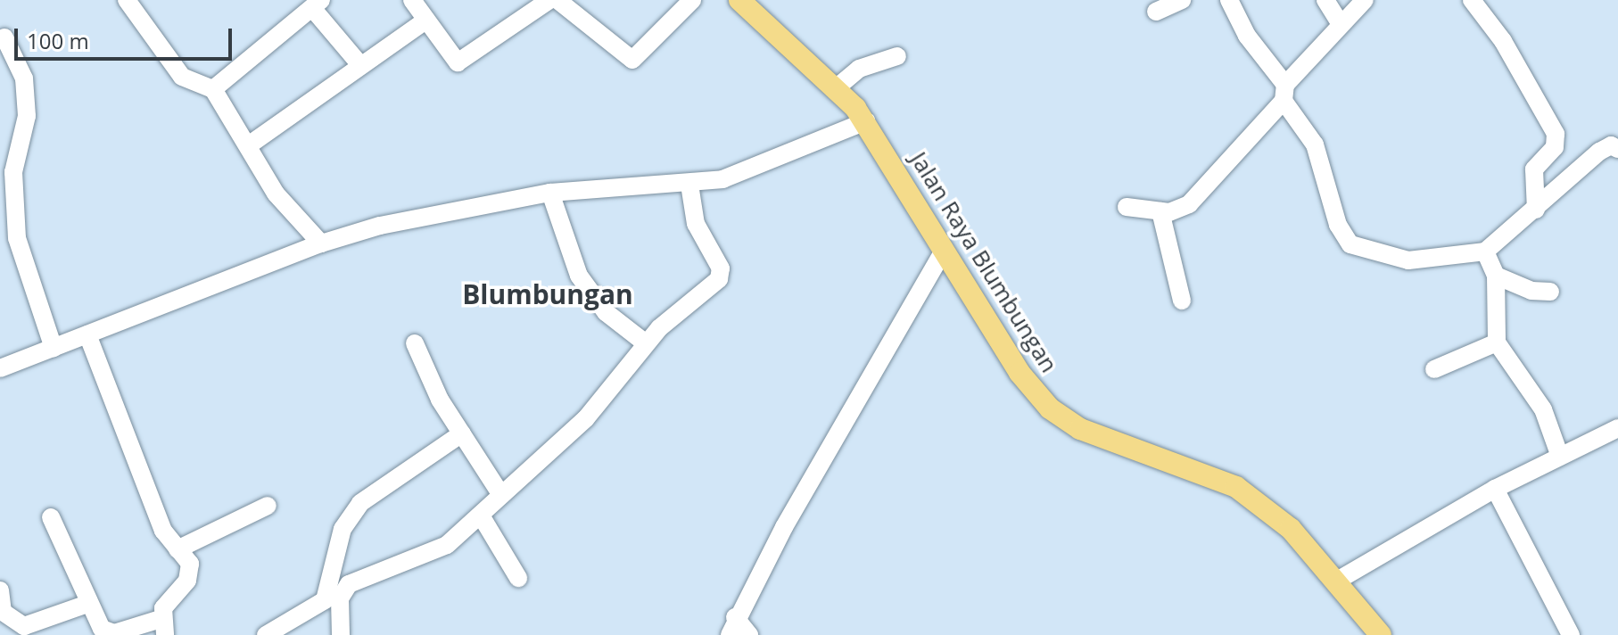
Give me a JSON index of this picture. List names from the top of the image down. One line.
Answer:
{"streets":{"main road":["Jalan Raya Blumbungan"]},"districts":["Blumbungan"],"scale_bar":"100 m"}
